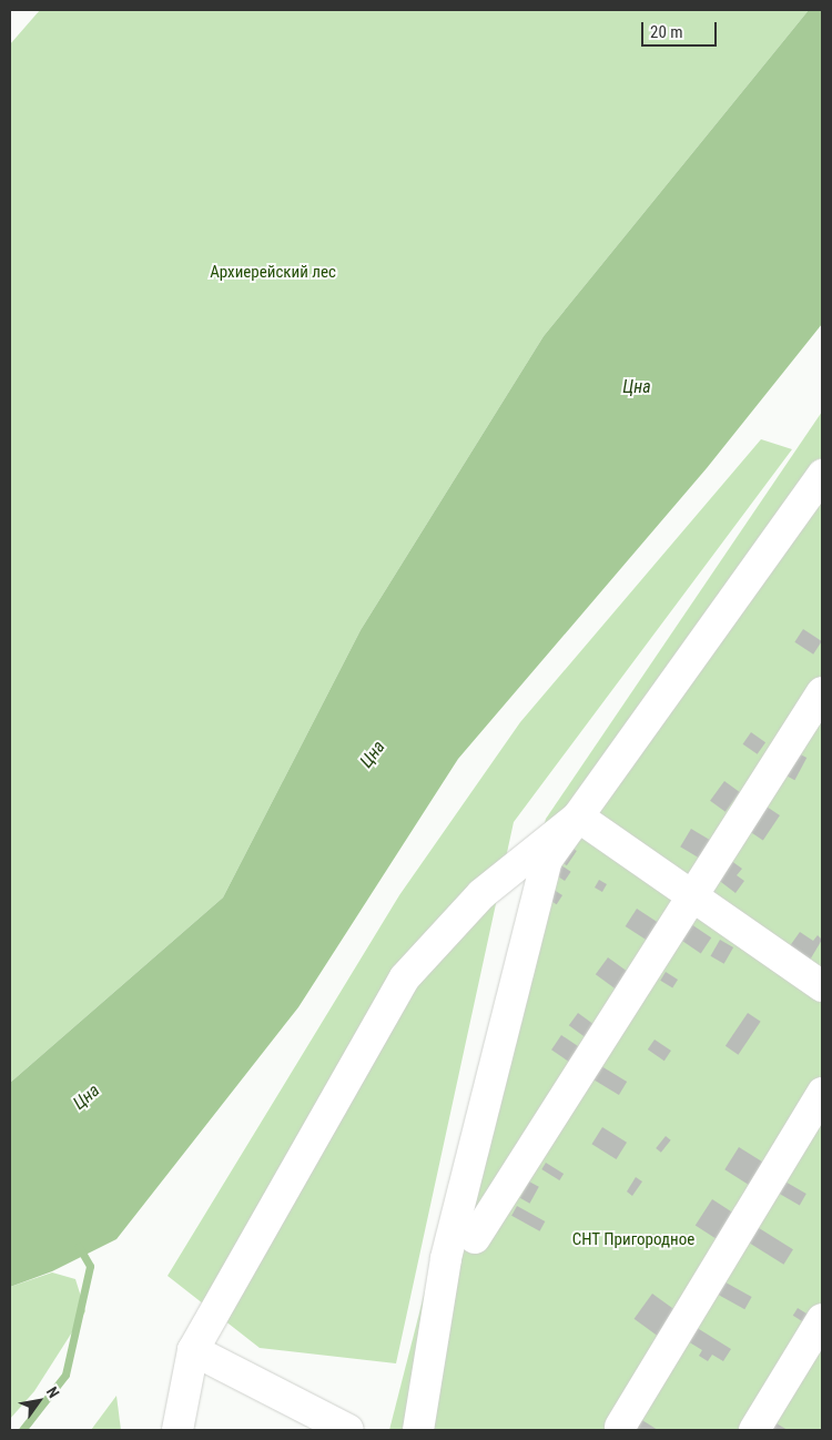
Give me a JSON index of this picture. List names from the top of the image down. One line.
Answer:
{"water":["Цна"],"parks":["Архиерейский лес","СНТ Пригородное"],"scale_bar":"20 m","north":"top right"}
